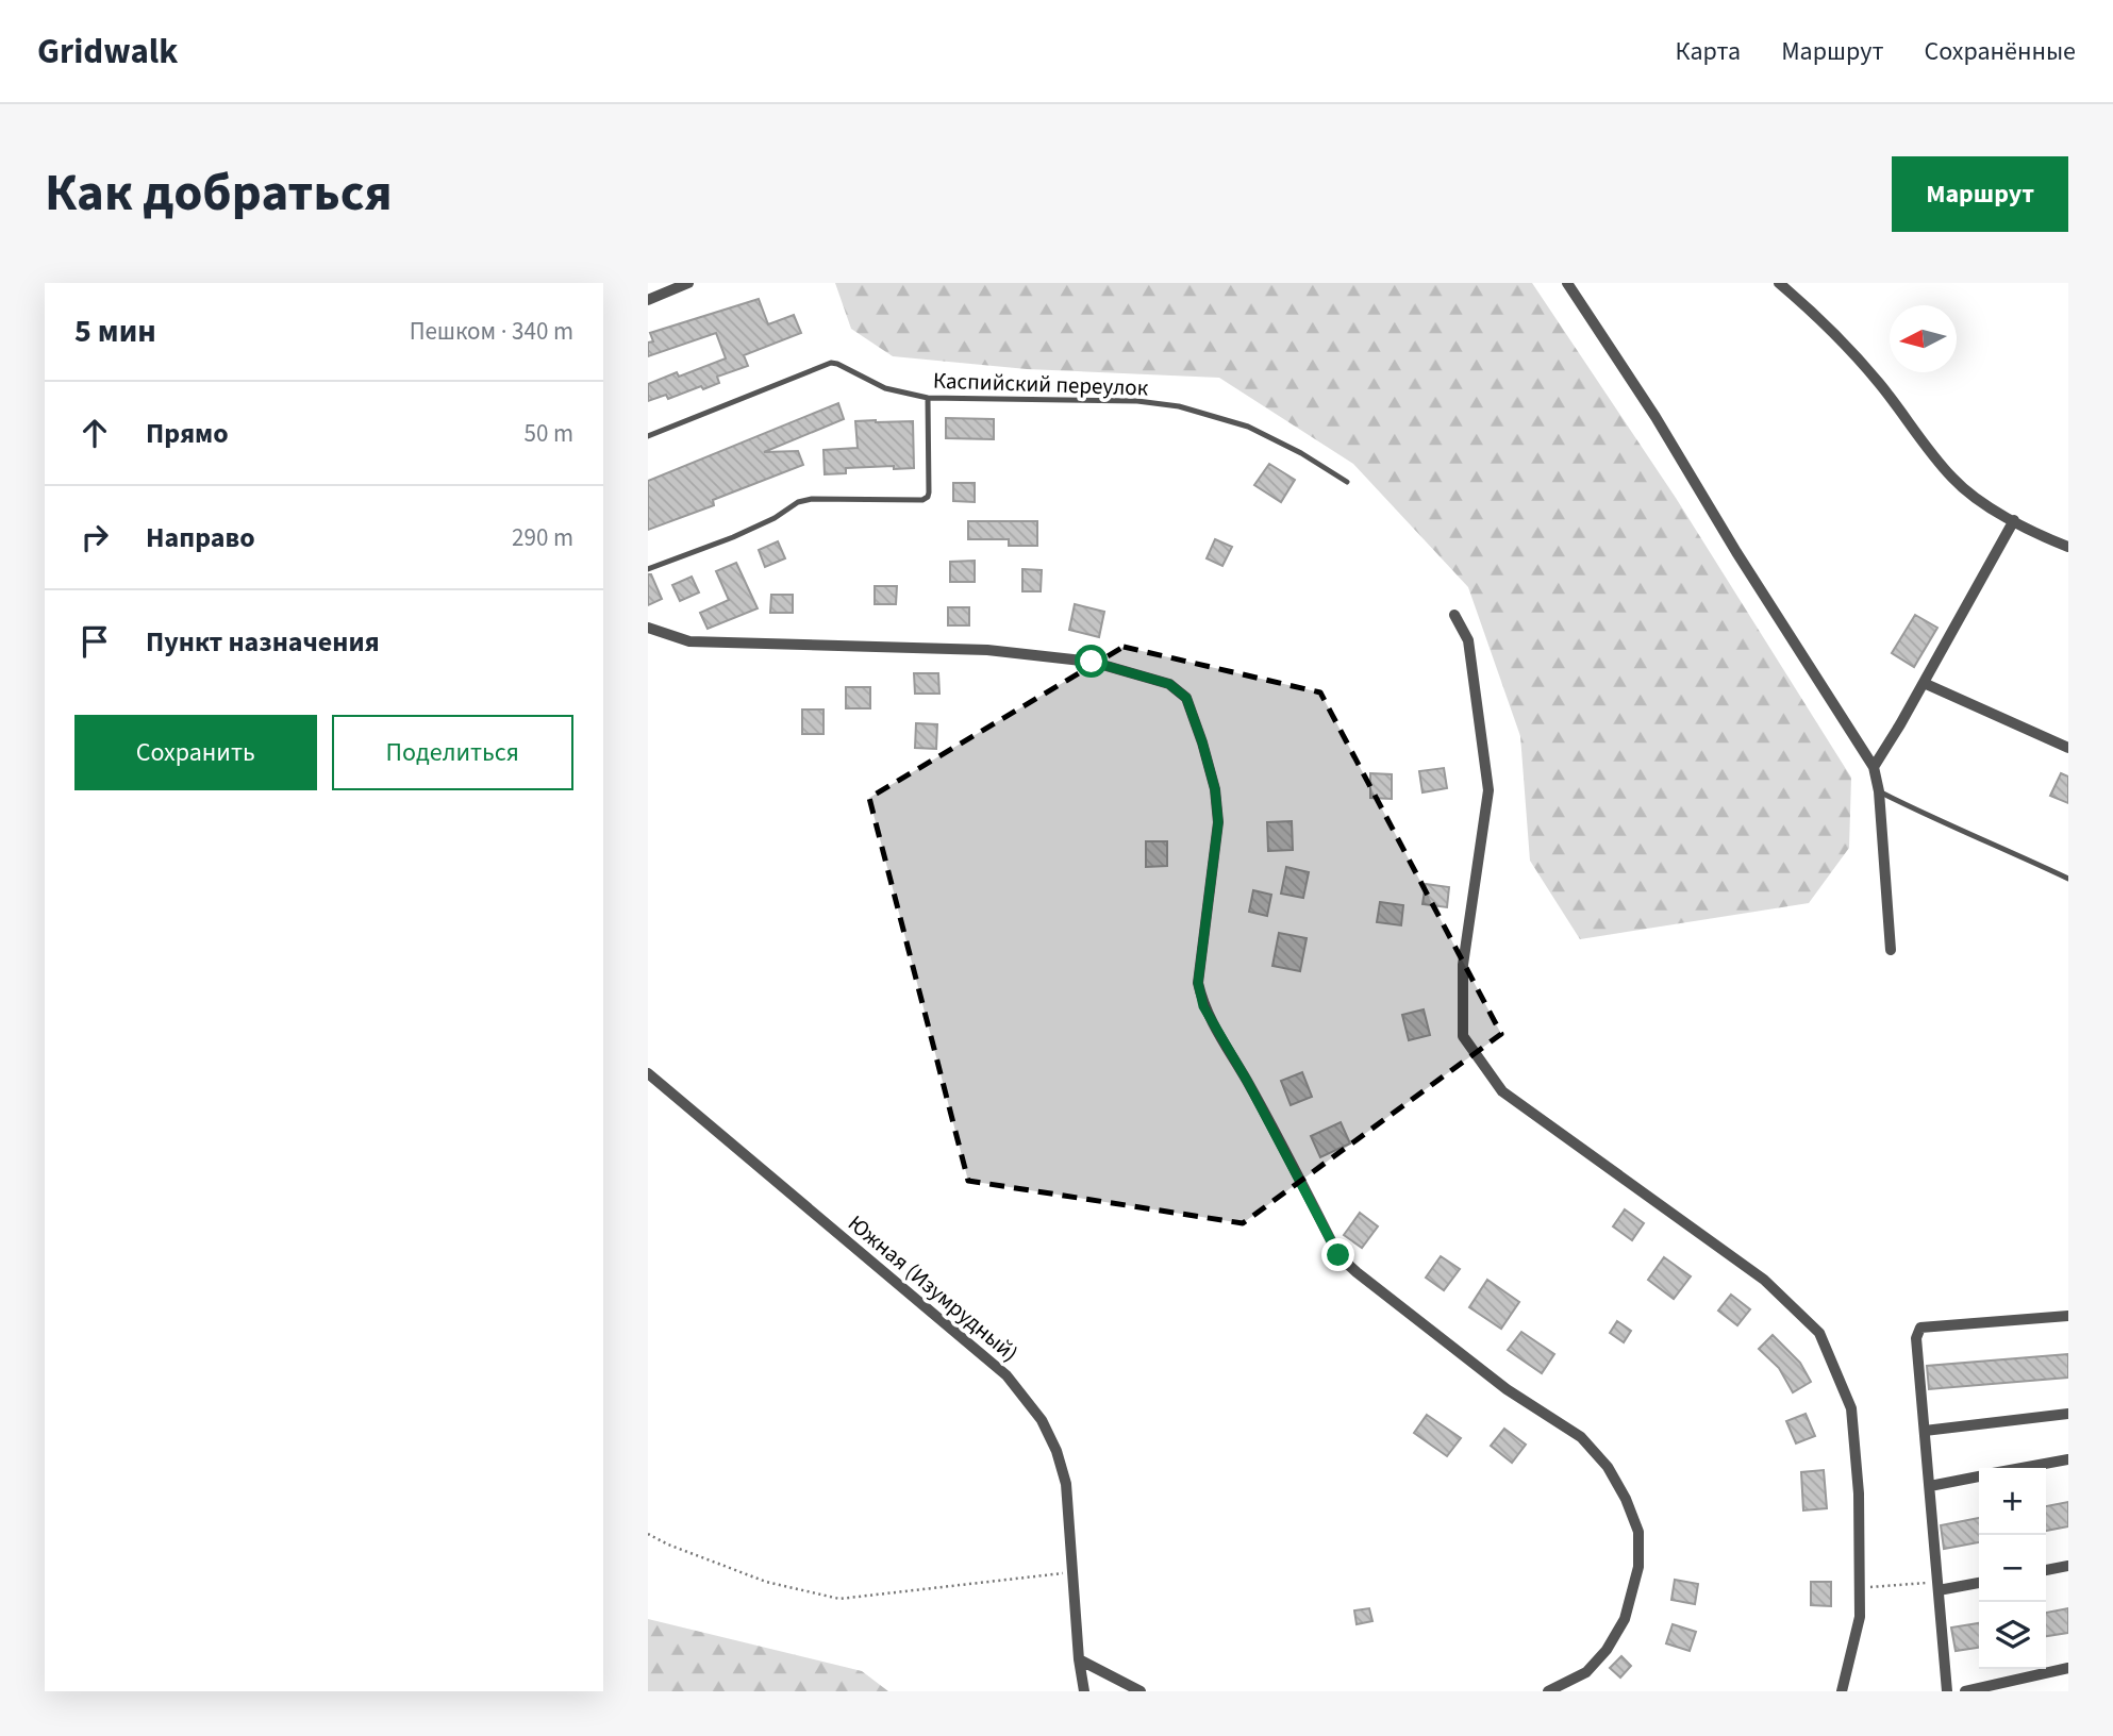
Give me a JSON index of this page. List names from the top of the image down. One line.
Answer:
{"streets":{"street":["Южная (Изумрудный)"],"lane":["Каспийский переулок"]},"north":"left","page":{"header":"Gridwalk","nav":["Карта","Маршрут","Сохранённые"],"title":"Как добраться","buttons":["Маршрут",["Сохранить","Поделиться"]],"heading":["5 мин","Пешком · 340 m"],"list":[["Прямо","50 m"],["Направо","290 m"],"Пункт назначения"],"map_buttons":["+","−"]}}
